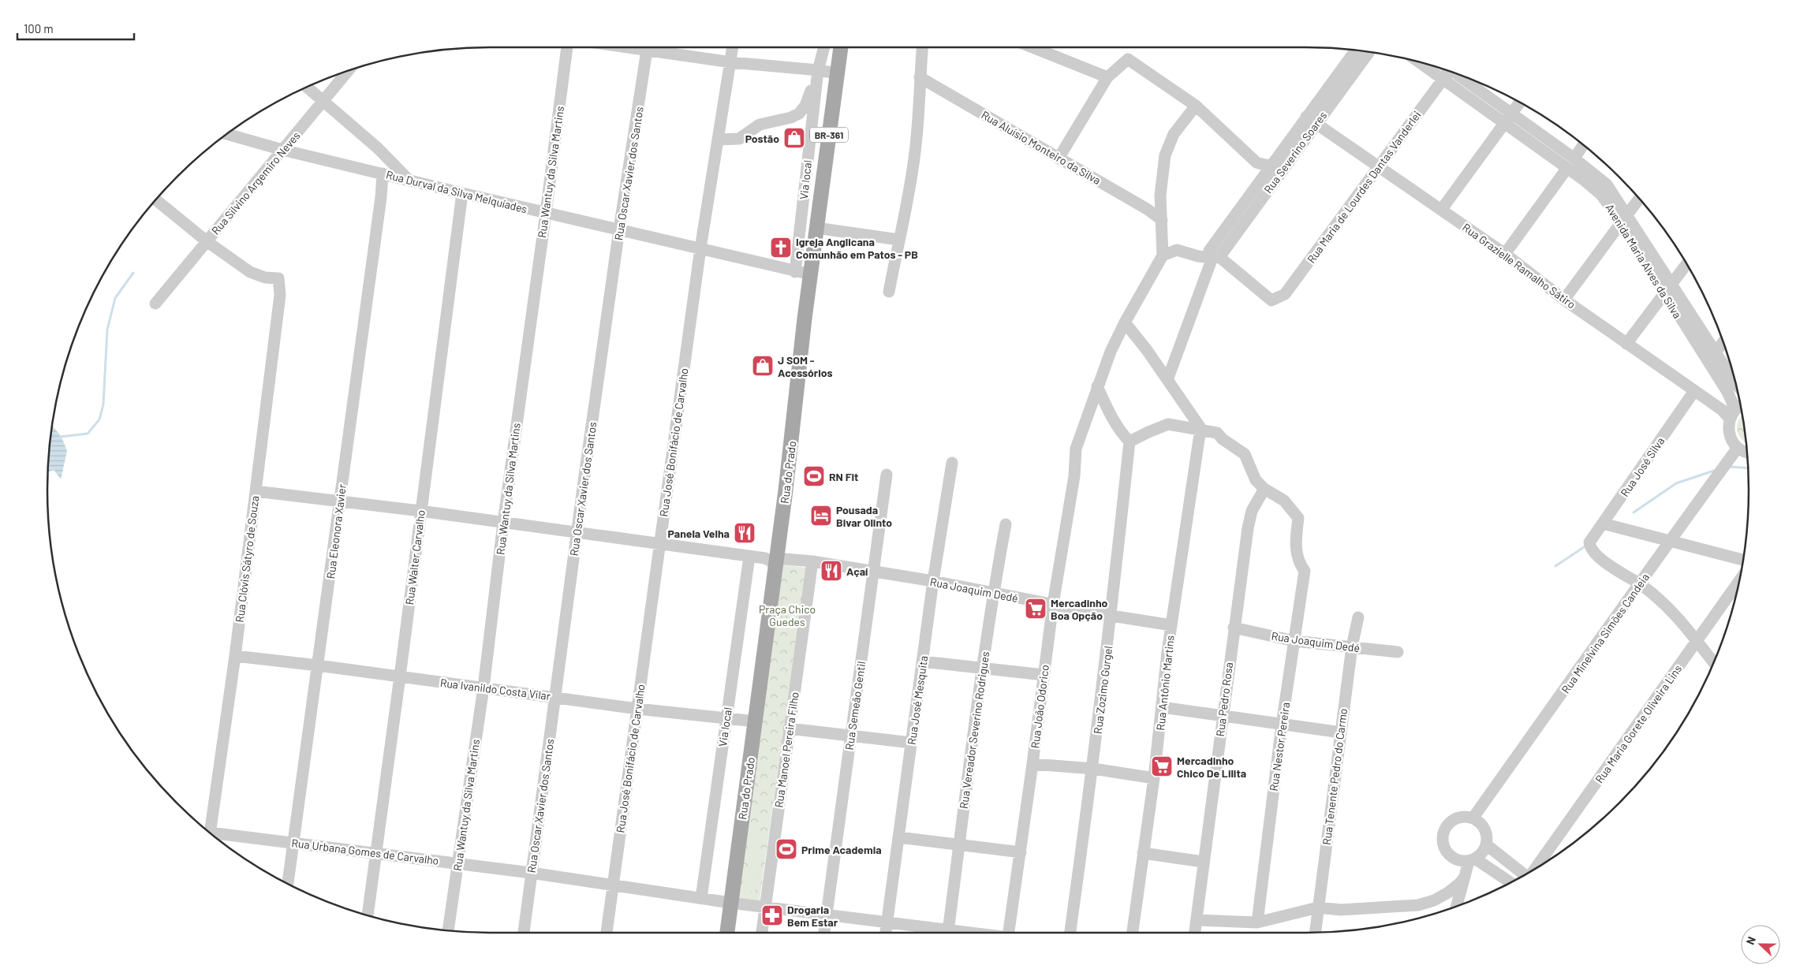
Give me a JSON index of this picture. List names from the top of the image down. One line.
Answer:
{"streets":{"main road":["BR-361","Rua do Prado"],"street":["Rua Aluísio Monteiro da Silva","Rua Severino Soares","Rua Wantuy da Silva Martins","Rua Oscar Xavier dos Santos","Via local","Rua Silvino Argemiro Neves","Rua Maria de Lourdes Dantas Vanderlei","Rua Durval da Silva Melquíades","Avenida Maria Alves da Silva","Rua Grazielle Ramalho Sátiro","Rua José Bonifácio de Carvalho","Rua José Silva","Rua Eleonora Xavier","Rua Walter Carvalho","Rua Clóvis Sátyro de Souza","Rua Joaquim Dedé","Rua Minelvina Simões Candeia","Rua Antônio Martins","Rua Ivanildo Costa Vilar","Rua Zozimo Gurgel","Rua Pedro Rosa","Rua José Mesquita","Rua Semeão Gentil","Rua João Odorico","Rua Maria Gorete Oliveira Lins","Rua Vereador Severino Rodrigues","Rua Nestor Pereira","Rua Manoel Pereira Filho","Rua Tenente Pedro do Carmo","Rua Urbana Gomes de Carvalho"]},"crossings":[["BR-361","Rua do Prado"],["BR-361","Rua Urbana Gomes de Carvalho"],["Rua Severino Soares","Rua Maria de Lourdes Dantas Vanderlei"],["Rua Severino Soares","Rua Grazielle Ramalho Sátiro"],["Rua Wantuy da Silva Martins","Rua Durval da Silva Melquíades"],["Rua Wantuy da Silva Martins","Rua Joaquim Dedé"],["Rua Wantuy da Silva Martins","Rua Ivanildo Costa Vilar"],["Rua Wantuy da Silva Martins","Rua Urbana Gomes de Carvalho"],["Rua Oscar Xavier dos Santos","Rua Durval da Silva Melquíades"],["Rua Oscar Xavier dos Santos","Rua Joaquim Dedé"],["Rua Oscar Xavier dos Santos","Rua Ivanildo Costa Vilar"],["Rua Oscar Xavier dos Santos","Rua Urbana Gomes de Carvalho"],["Via local","Rua Durval da Silva Melquíades"],["Via local","Rua Joaquim Dedé"],["Via local","Rua Ivanildo Costa Vilar"],["Via local","Rua Urbana Gomes de Carvalho"],["Rua Silvino Argemiro Neves","Rua Durval da Silva Melquíades"],["Rua Silvino Argemiro Neves","Rua Clóvis Sátyro de Souza"],["Rua Maria de Lourdes Dantas Vanderlei","Avenida Maria Alves da Silva"],["Rua Maria de Lourdes Dantas Vanderlei","Rua Grazielle Ramalho Sátiro"],["Rua Durval da Silva Melquíades","Rua José Bonifácio de Carvalho"],["Rua Durval da Silva Melquíades","Rua do Prado"],["Rua Durval da Silva Melquíades","Rua Eleonora Xavier"],["Rua Durval da Silva Melquíades","Rua Walter Carvalho"],["Avenida Maria Alves da Silva","Rua Grazielle Ramalho Sátiro"],["Avenida Maria Alves da Silva","Rua Minelvina Simões Candeia"],["Rua Grazielle Ramalho Sátiro","Rua José Silva"],["Rua José Bonifácio de Carvalho","Rua Joaquim Dedé"],["Rua José Bonifácio de Carvalho","Rua Ivanildo Costa Vilar"],["Rua José Bonifácio de Carvalho","Rua Urbana Gomes de Carvalho"],["Rua José Silva","Rua Minelvina Simões Candeia"],["Rua do Prado","Rua Joaquim Dedé"],["Rua do Prado","Rua Ivanildo Costa Vilar"],["Rua do Prado","Rua Urbana Gomes de Carvalho"],["Rua Eleonora Xavier","Rua Joaquim Dedé"],["Rua Eleonora Xavier","Rua Ivanildo Costa Vilar"],["Rua Eleonora Xavier","Rua Urbana Gomes de Carvalho"],["Rua Walter Carvalho","Rua Joaquim Dedé"],["Rua Walter Carvalho","Rua Ivanildo Costa Vilar"],["Rua Walter Carvalho","Rua Urbana Gomes de Carvalho"],["Rua Clóvis Sátyro de Souza","Rua Joaquim Dedé"],["Rua Clóvis Sátyro de Souza","Rua Ivanildo Costa Vilar"],["Rua Joaquim Dedé","Rua Antônio Martins"],["Rua Joaquim Dedé","Rua Zozimo Gurgel"],["Rua Joaquim Dedé","Rua Pedro Rosa"],["Rua Joaquim Dedé","Rua José Mesquita"],["Rua Joaquim Dedé","Rua Semeão Gentil"],["Rua Joaquim Dedé","Rua João Odorico"],["Rua Joaquim Dedé","Rua Vereador Severino Rodrigues"],["Rua Joaquim Dedé","Rua Nestor Pereira"],["Rua Joaquim Dedé","Rua Manoel Pereira Filho"],["Rua Joaquim Dedé","Rua Tenente Pedro do Carmo"],["Rua Pedro Rosa","Rua Nestor Pereira"],["Rua José Mesquita","Rua Urbana Gomes de Carvalho"],["Rua Semeão Gentil","Rua Urbana Gomes de Carvalho"],["Rua Manoel Pereira Filho","Rua Urbana Gomes de Carvalho"]],"parks":["Praça Chico Guedes"],"places":{"shop":["Postão","J SOM - Acessórios"],"church":["Igreja Anglicana Comunhão em Patos - PB"],"sports":["RN Fit","Prime Academia"],"hotel":["Pousada Bivar Olinto"],"restaurant":["Panela Velha","Açaí"],"supermarket":["Mercadinho Boa Opção","Mercadinho Chico De Lilita"],"pharmacy":["Drogaria Bem Estar"]},"scale_bar":"100 m","north":"left"}
